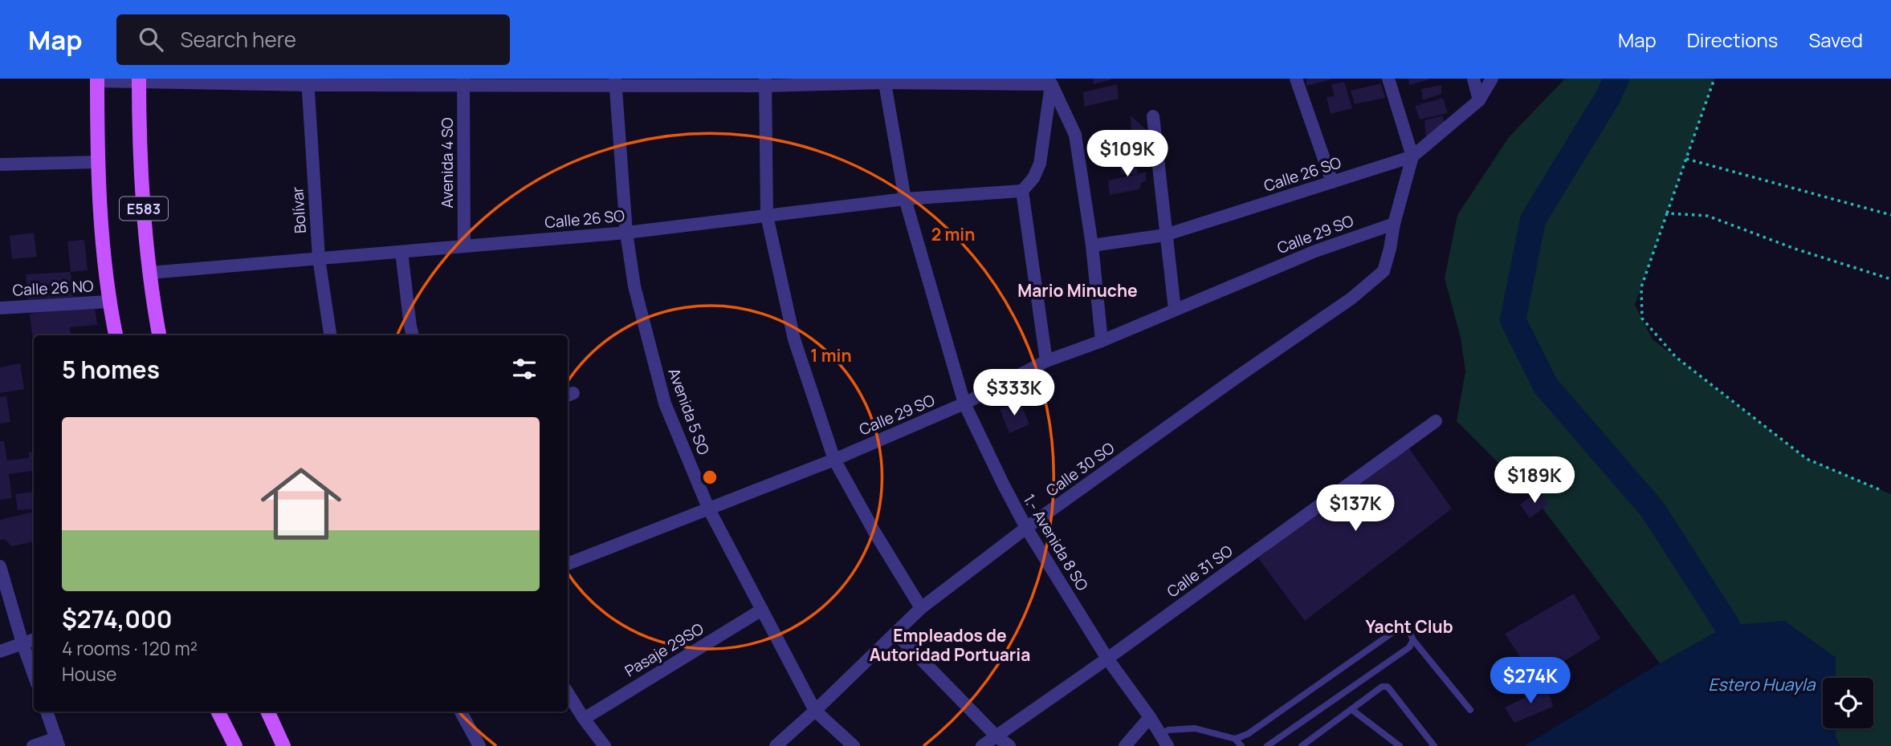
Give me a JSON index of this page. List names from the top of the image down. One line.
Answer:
{"streets":{"main road":["E583"],"street":["Avenida 4 SO","Calle 26 SO","Bolívar","Calle 29 SO","Calle 26 NO","Avenida 5 SO","Calle 30 SO","1.- Avenida 8 SO","Calle 31 SO","Pasaje 29SO"]},"crossings":[["Avenida 4 SO","Calle 26 SO"],["Calle 26 SO","E583"],["Calle 26 SO","Bolívar"],["Calle 26 SO","Avenida 5 SO"],["Calle 26 SO","Calle 30 SO"],["Calle 26 SO","1.- Avenida 8 SO"],["E583","Calle 26 NO"],["Calle 29 SO","Avenida 5 SO"],["Calle 29 SO","Calle 30 SO"],["Calle 29 SO","1.- Avenida 8 SO"],["Avenida 5 SO","Calle 30 SO"],["Avenida 5 SO","Pasaje 29SO"],["Calle 30 SO","1.- Avenida 8 SO"],["1.- Avenida 8 SO","Calle 31 SO"]],"districts":["Mario Minuche","Yacht Club","Empleados de Autoridad Portuaria"],"water":["Estero Huayla"],"page":{"header":"Map","search":"Search here","nav":["Map","Directions","Saved"],"price":["$109K","$333K","$189K","$137K","$274K"],"heading":"5 homes","list":[{"name":"$274,000","note":"4 rooms · 120 m² · House"}]},"rings":["2 min","1 min"]}
